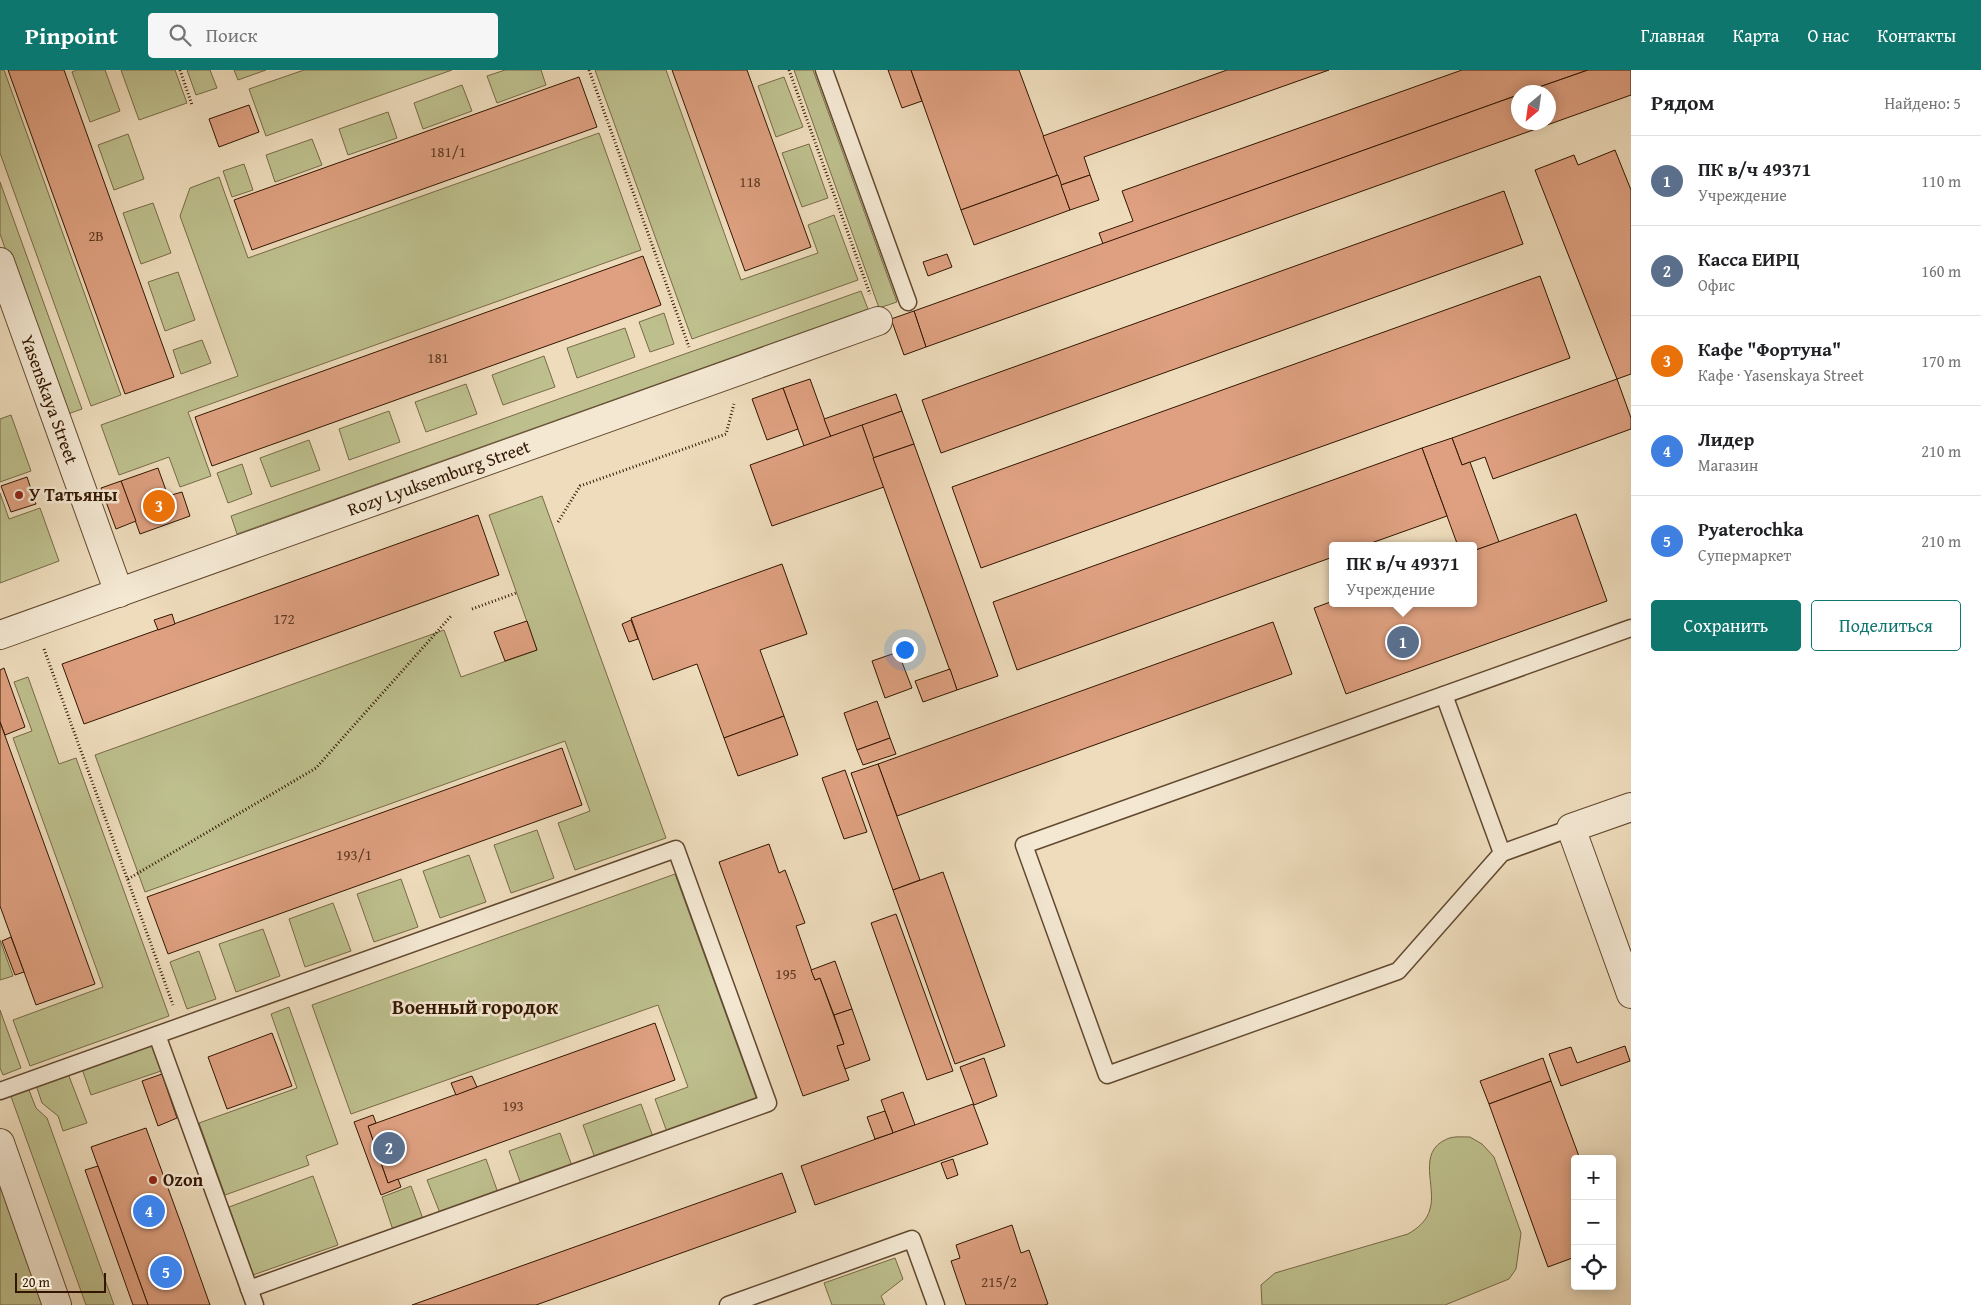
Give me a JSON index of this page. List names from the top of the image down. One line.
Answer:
{"streets":{"street":["Yasenskaya Street","Rozy Lyuksemburg Street"]},"crossings":[["Yasenskaya Street","Rozy Lyuksemburg Street"]],"districts":["Военный городок"],"places":["У Татьяны","Ozon"],"house_numbers":["181/1","118","2В","181","172","193/1","195","193","215/2"],"scale_bar":"20 m","north":"bottom left","page":{"header":"Pinpoint","search":"Поиск","nav":["Главная","Карта","О нас","Контакты"],"heading":["Рядом","Найдено: 5"],"list":[{"mark":"1","name":"ПК в/ч 49371","note":"Учреждение","value":"110 m"},{"mark":"2","name":"Касса ЕИРЦ","note":"Офис","value":"160 m"},{"mark":"3","name":"Кафе \"Фортуна\"","note":"Кафе · Yasenskaya Street","value":"170 m"},{"mark":"4","name":"Лидер","note":"Магазин","value":"210 m"},{"mark":"5","name":"Pyaterochka","note":"Супермаркет","value":"210 m"}],"pins":["3","1","2","4","5"],"popup":["ПК в/ч 49371","Учреждение"],"buttons":["Сохранить","Поделиться"],"map_buttons":["+","−"],"scale":"20 m"}}
